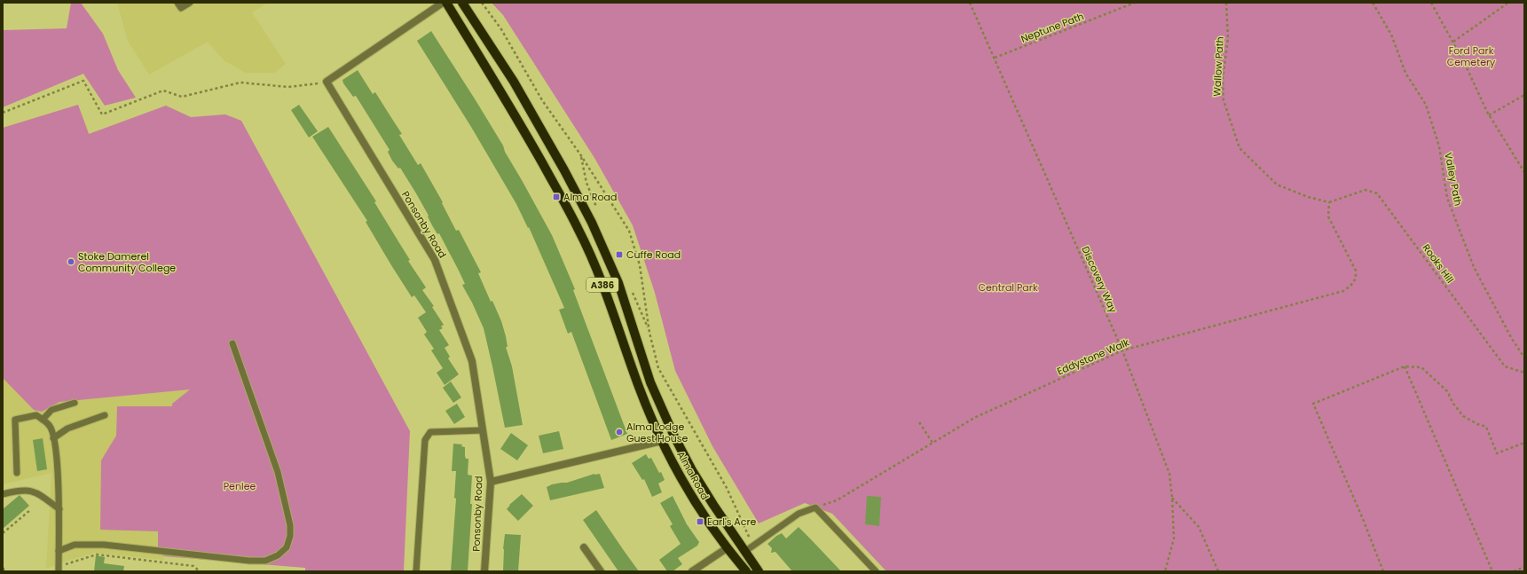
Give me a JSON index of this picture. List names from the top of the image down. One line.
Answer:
{"streets":{"main road":["A386","Alma Road"],"street":["Ponsonby Road"],"path":["Neptune Path","Wallow Path","Valley Path","Rooks Hill","Discovery Way","Eddystone Walk"]},"crossings":[["Neptune Path","Discovery Way"],["Wallow Path","Rooks Hill"],["Wallow Path","Eddystone Walk"],["Rooks Hill","Eddystone Walk"],["Discovery Way","Eddystone Walk"]],"parks":["Ford Park Cemetery","Central Park","Penlee"],"places":{"transit":["Alma Road","Cuffe Road","Earl's Acre"],"other":["Stoke Damerel Community College","Alma Lodge Guest House"]}}
